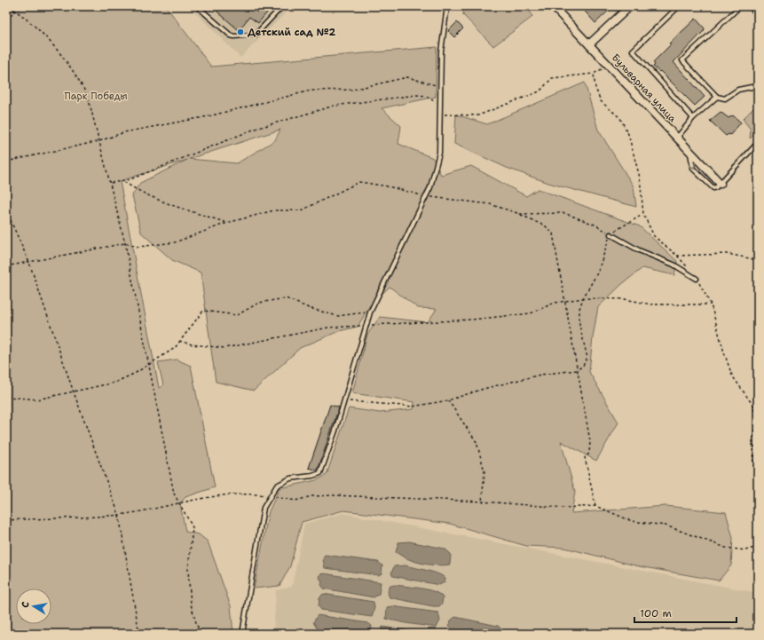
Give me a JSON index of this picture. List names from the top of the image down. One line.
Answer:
{"streets":{"street":["Бульварная улица"]},"parks":["Парк Победы"],"places":["Детский сад №2"],"scale_bar":"100 m","north":"left"}
